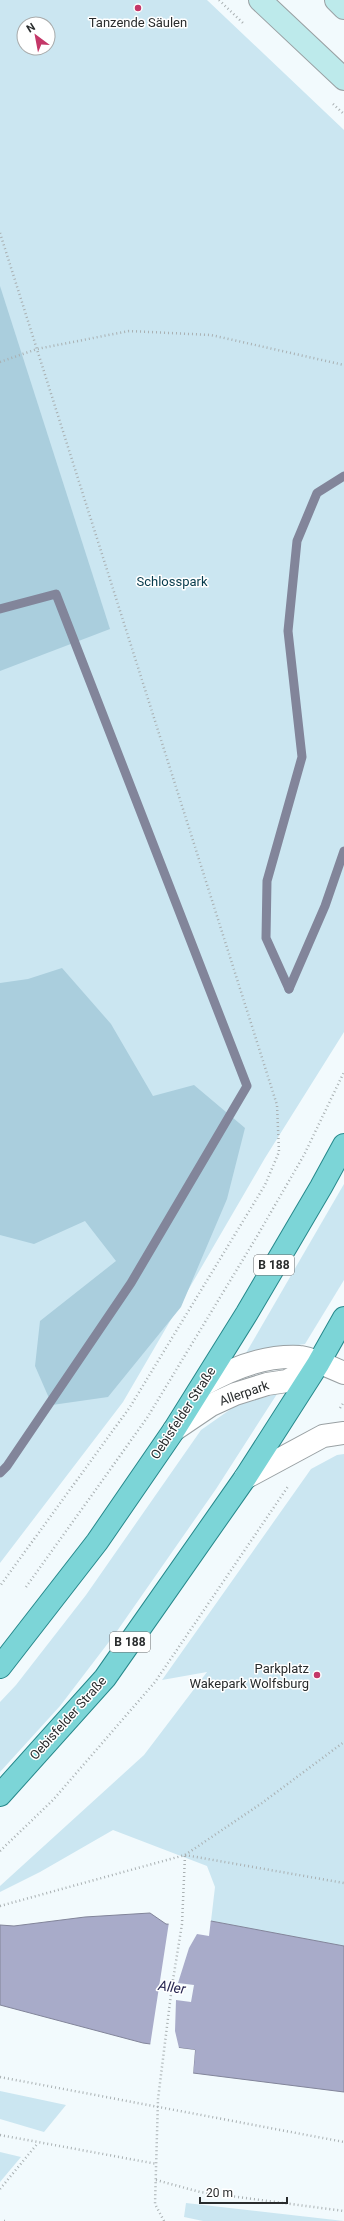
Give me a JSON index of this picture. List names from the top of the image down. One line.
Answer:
{"streets":{"main road":["B 188","Oebisfelder Straße"],"street":["Allerpark"]},"crossings":[["Allerpark","Oebisfelder Straße"]],"water":["Aller"],"parks":["Schlosspark"],"places":["Tanzende Säulen","Parkplatz Wakepark Wolfsburg"],"scale_bar":"20 m","north":"top left"}
